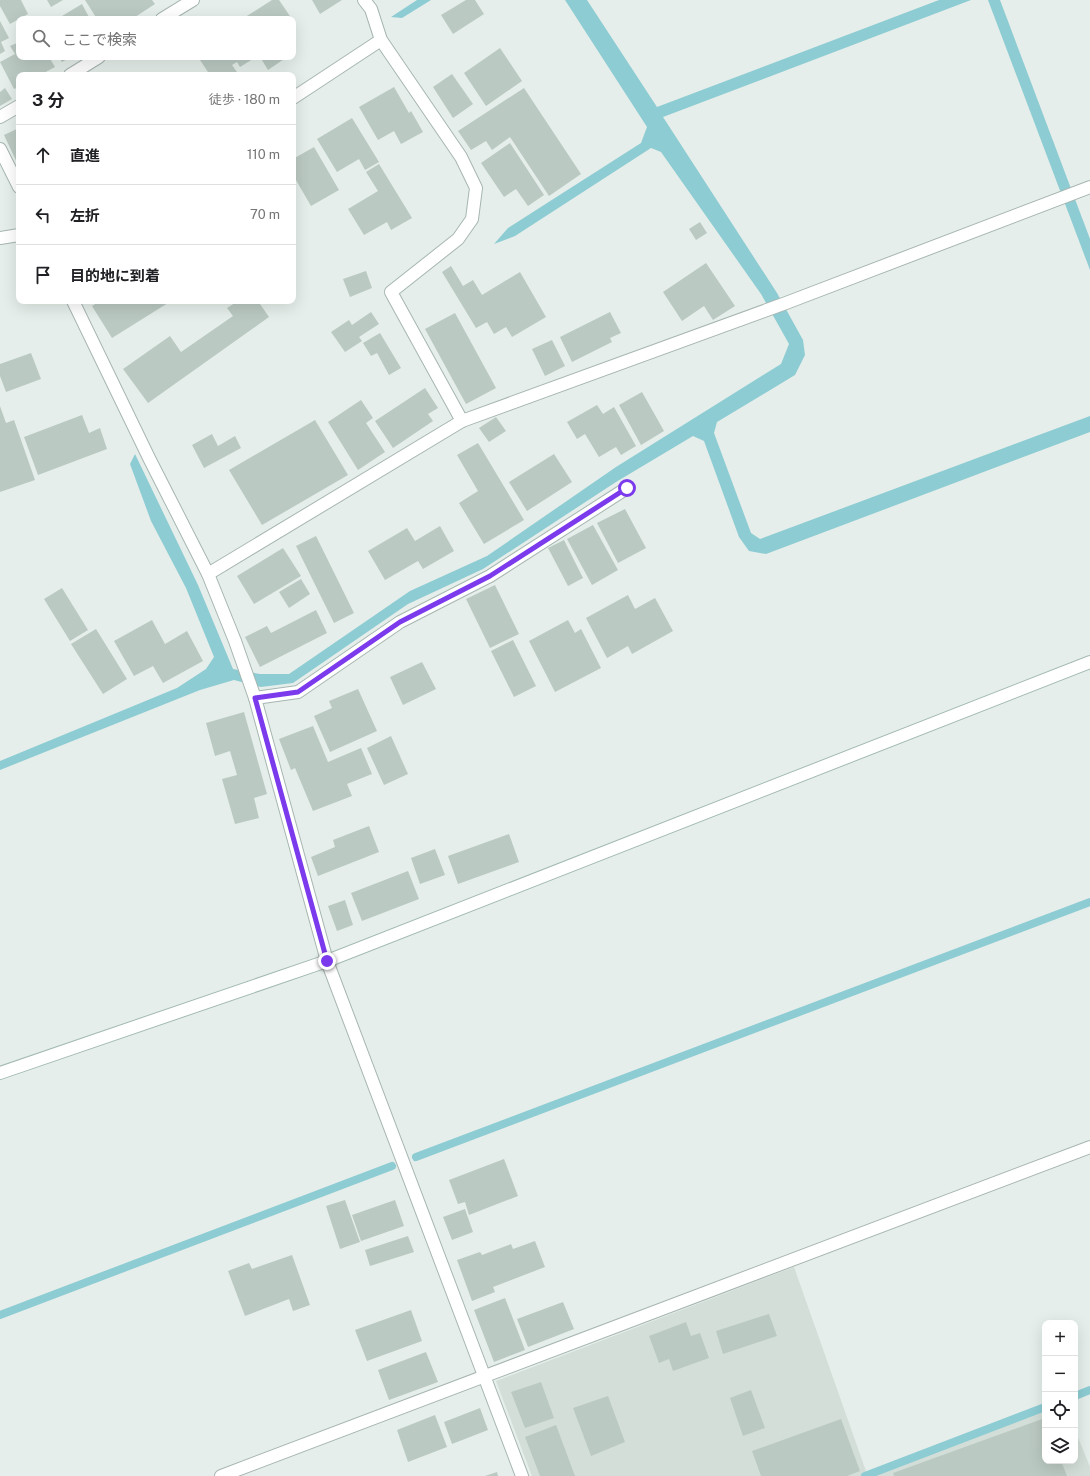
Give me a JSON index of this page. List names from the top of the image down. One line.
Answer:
{"page":{"search":"ここで検索","heading":["3 分","徒歩 · 180 m"],"list":[["直進","110 m"],["左折","70 m"],"目的地に到着"],"map_buttons":["+","−"]}}
